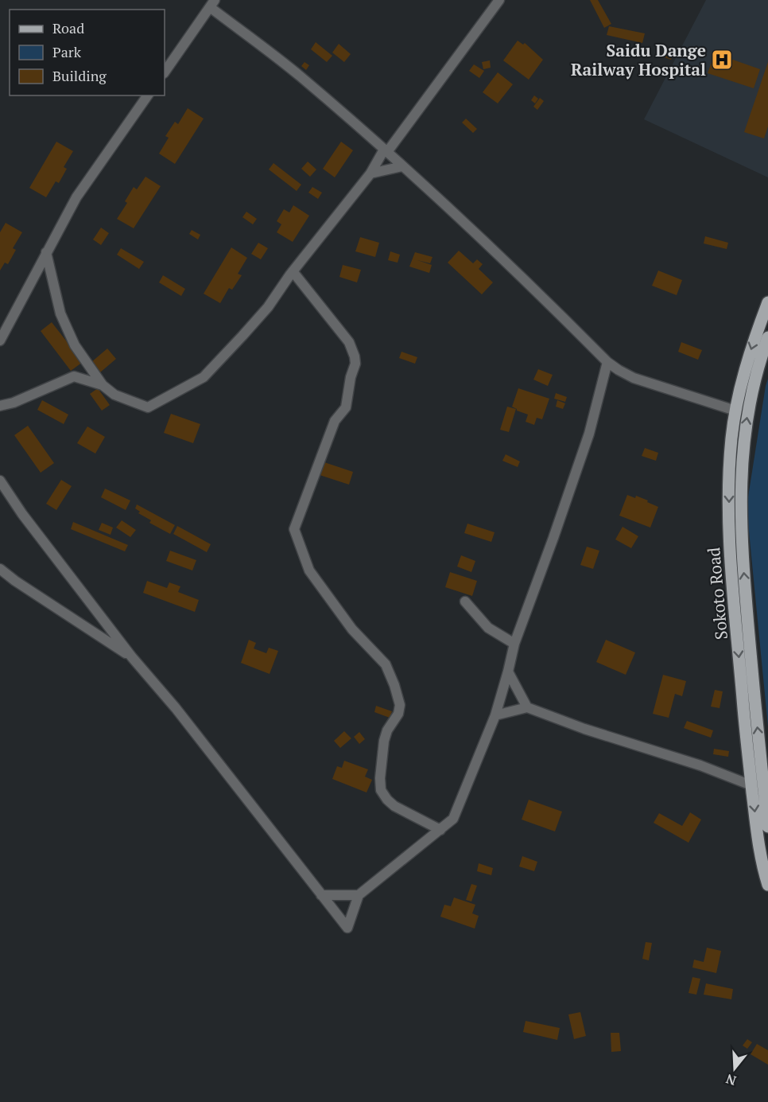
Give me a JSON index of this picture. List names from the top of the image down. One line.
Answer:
{"streets":{"main road":["Sokoto Road"]},"places":{"hospital":["Saidu Dange Railway Hospital"]},"legend":["Road","Park","Building"],"north":"bottom"}
